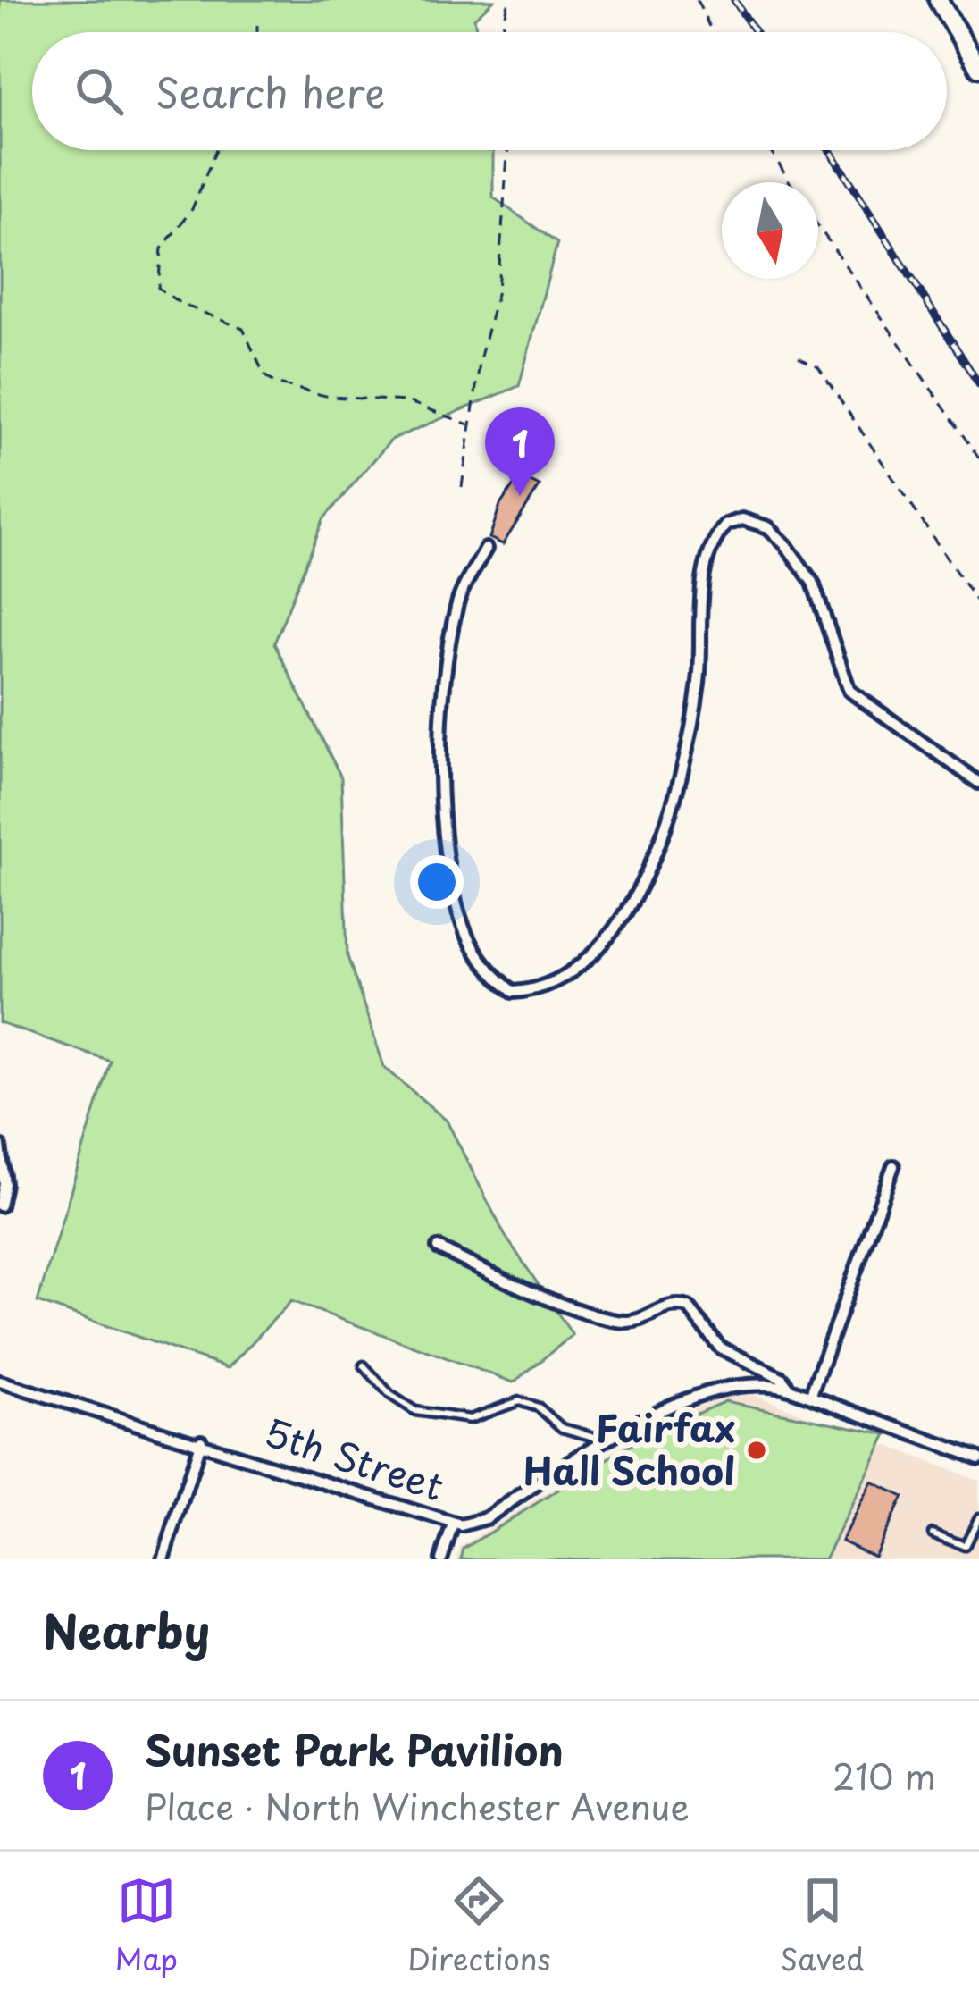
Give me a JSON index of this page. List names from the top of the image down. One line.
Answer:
{"streets":{"street":["5th Street"]},"places":["Fairfax Hall School"],"north":"bottom","page":{"search":"Search here","pins":"1","heading":"Nearby","list":[{"mark":"1","name":"Sunset Park Pavilion","note":"Place · North Winchester Avenue","value":"210 m"}],"nav":["Map","Directions","Saved"]}}
